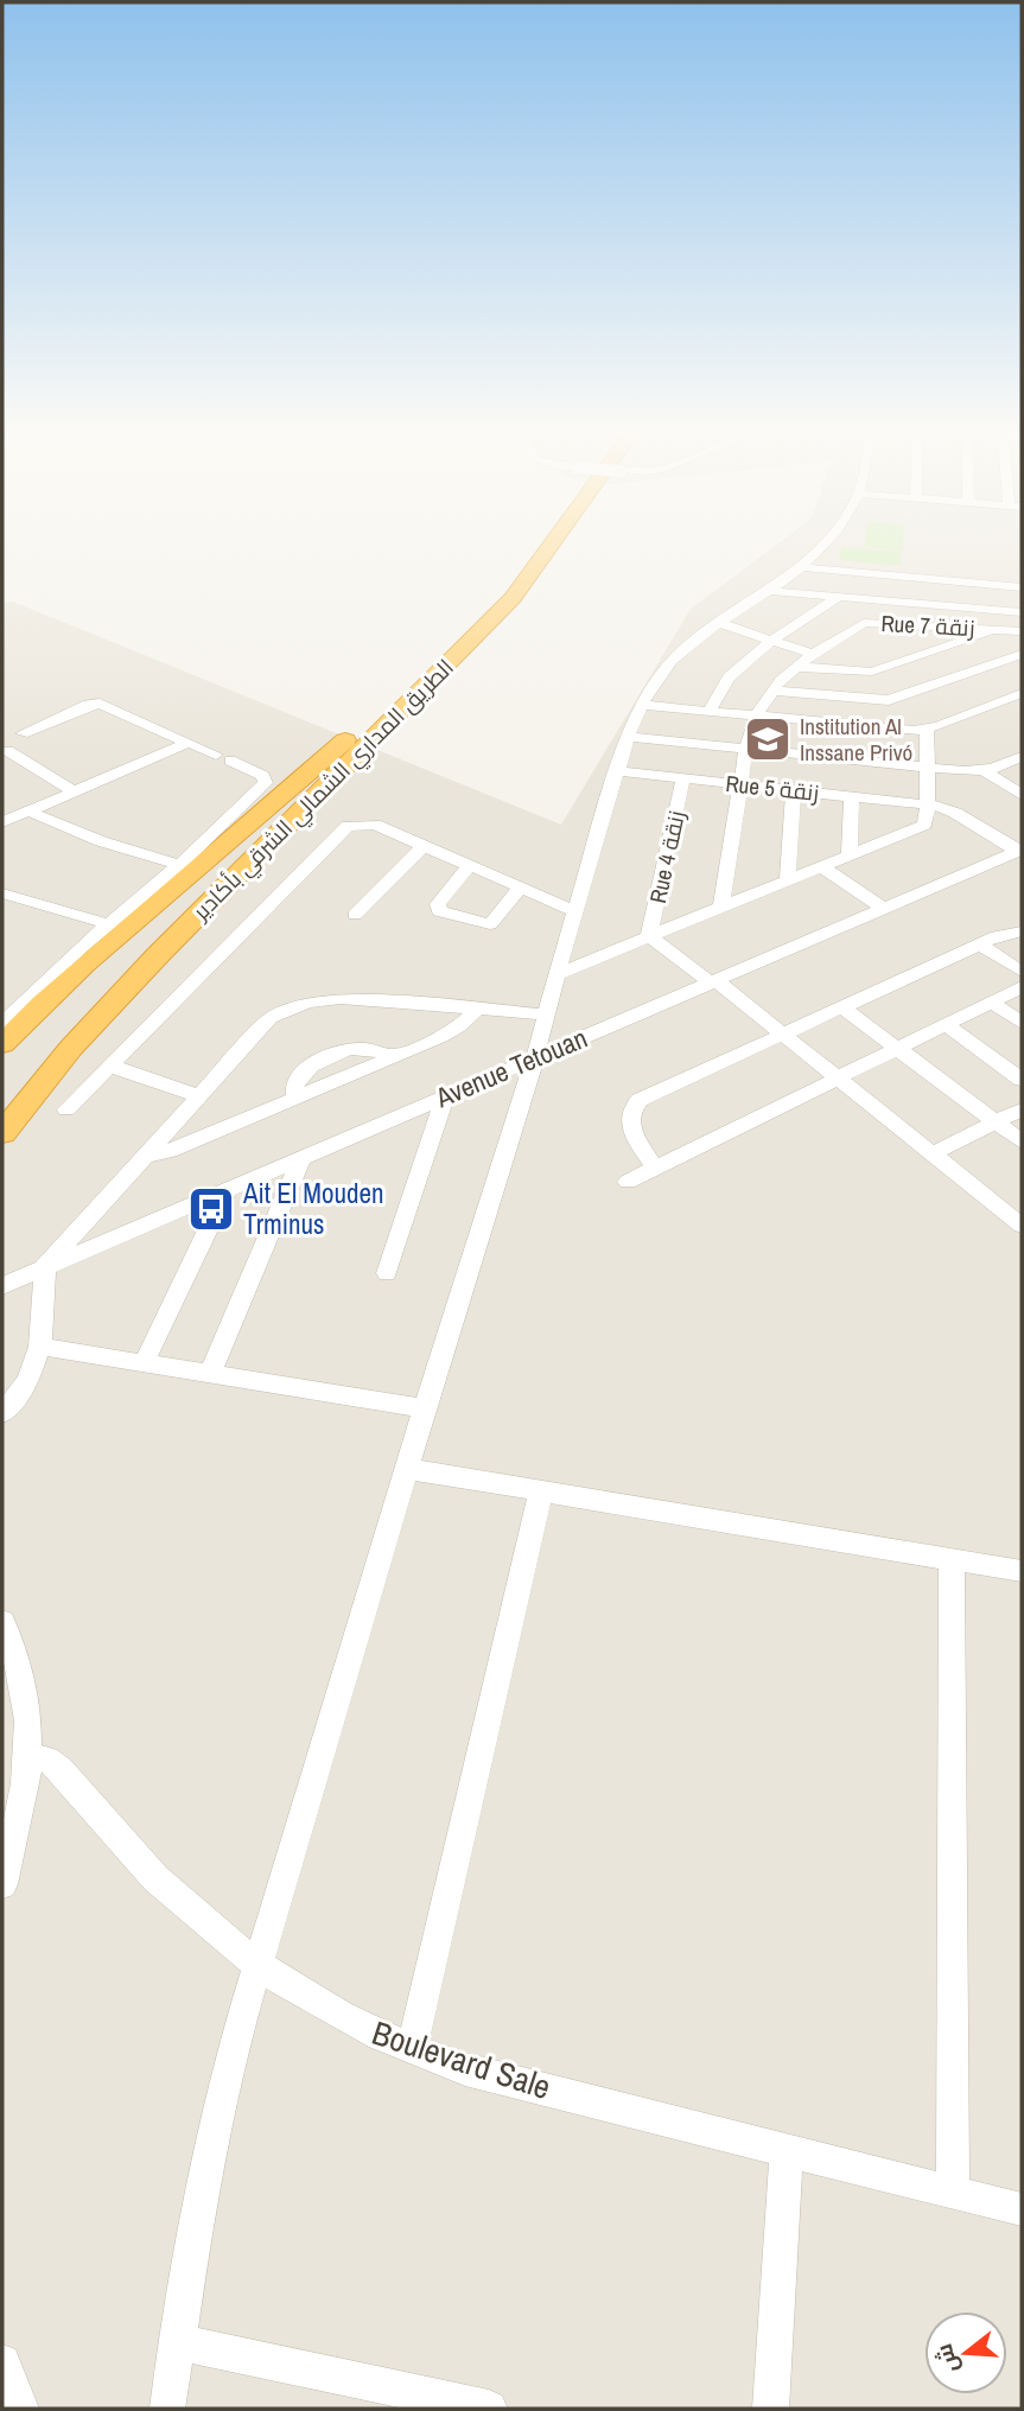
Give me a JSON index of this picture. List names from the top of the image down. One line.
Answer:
{"streets":{"highway":["الطريق المداري الشمالي الشرقي بأكادير"],"street":["Rue 7 زنقة","Rue 5 زنقة","Rue 4 زنقة","Avenue Tetouan","Boulevard Sale"]},"crossings":[["Rue 7 زنقة","Rue 5 زنقة"],["Rue 5 زنقة","Rue 4 زنقة"],["Rue 5 زنقة","Avenue Tetouan"]],"places":{"school or university":["Institution Al Inssane Privó"],"bus stop":["Ait El Mouden Trminus"]},"north":"left"}
